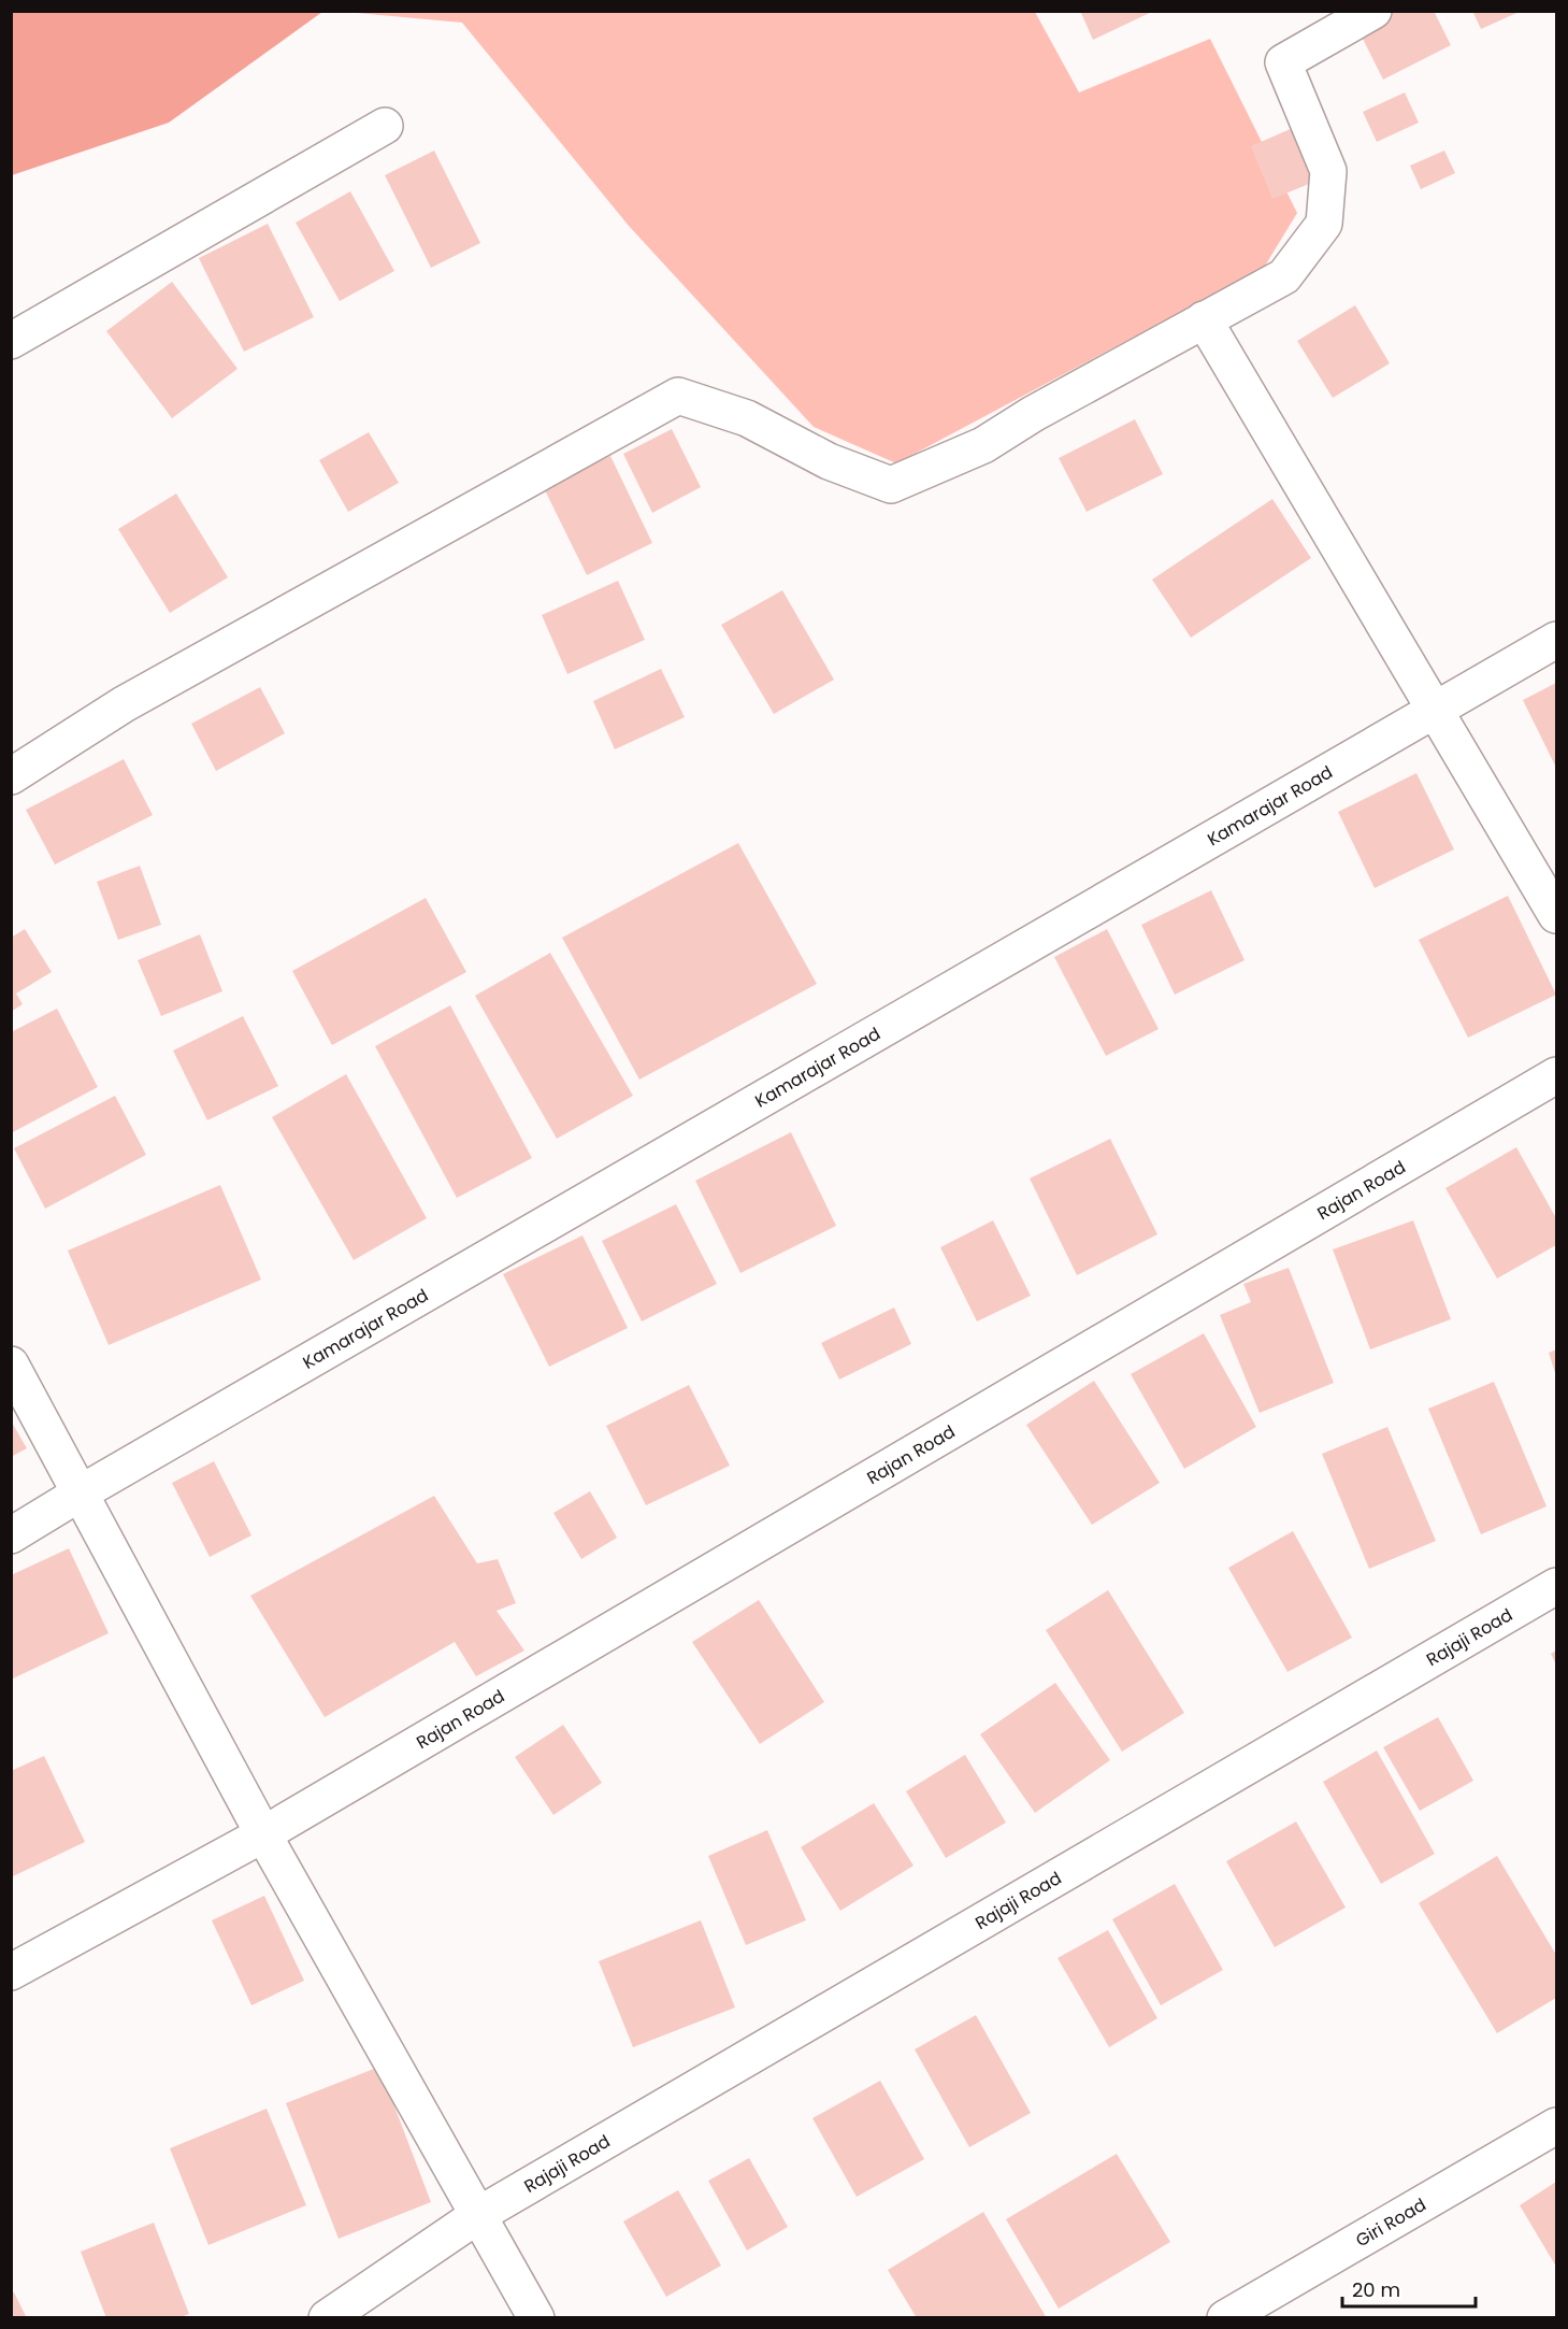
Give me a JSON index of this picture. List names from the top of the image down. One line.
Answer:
{"streets":{"street":["Kamarajar Road","Rajan Road","Rajaji Road","Giri Road"]},"scale_bar":"20 m"}
